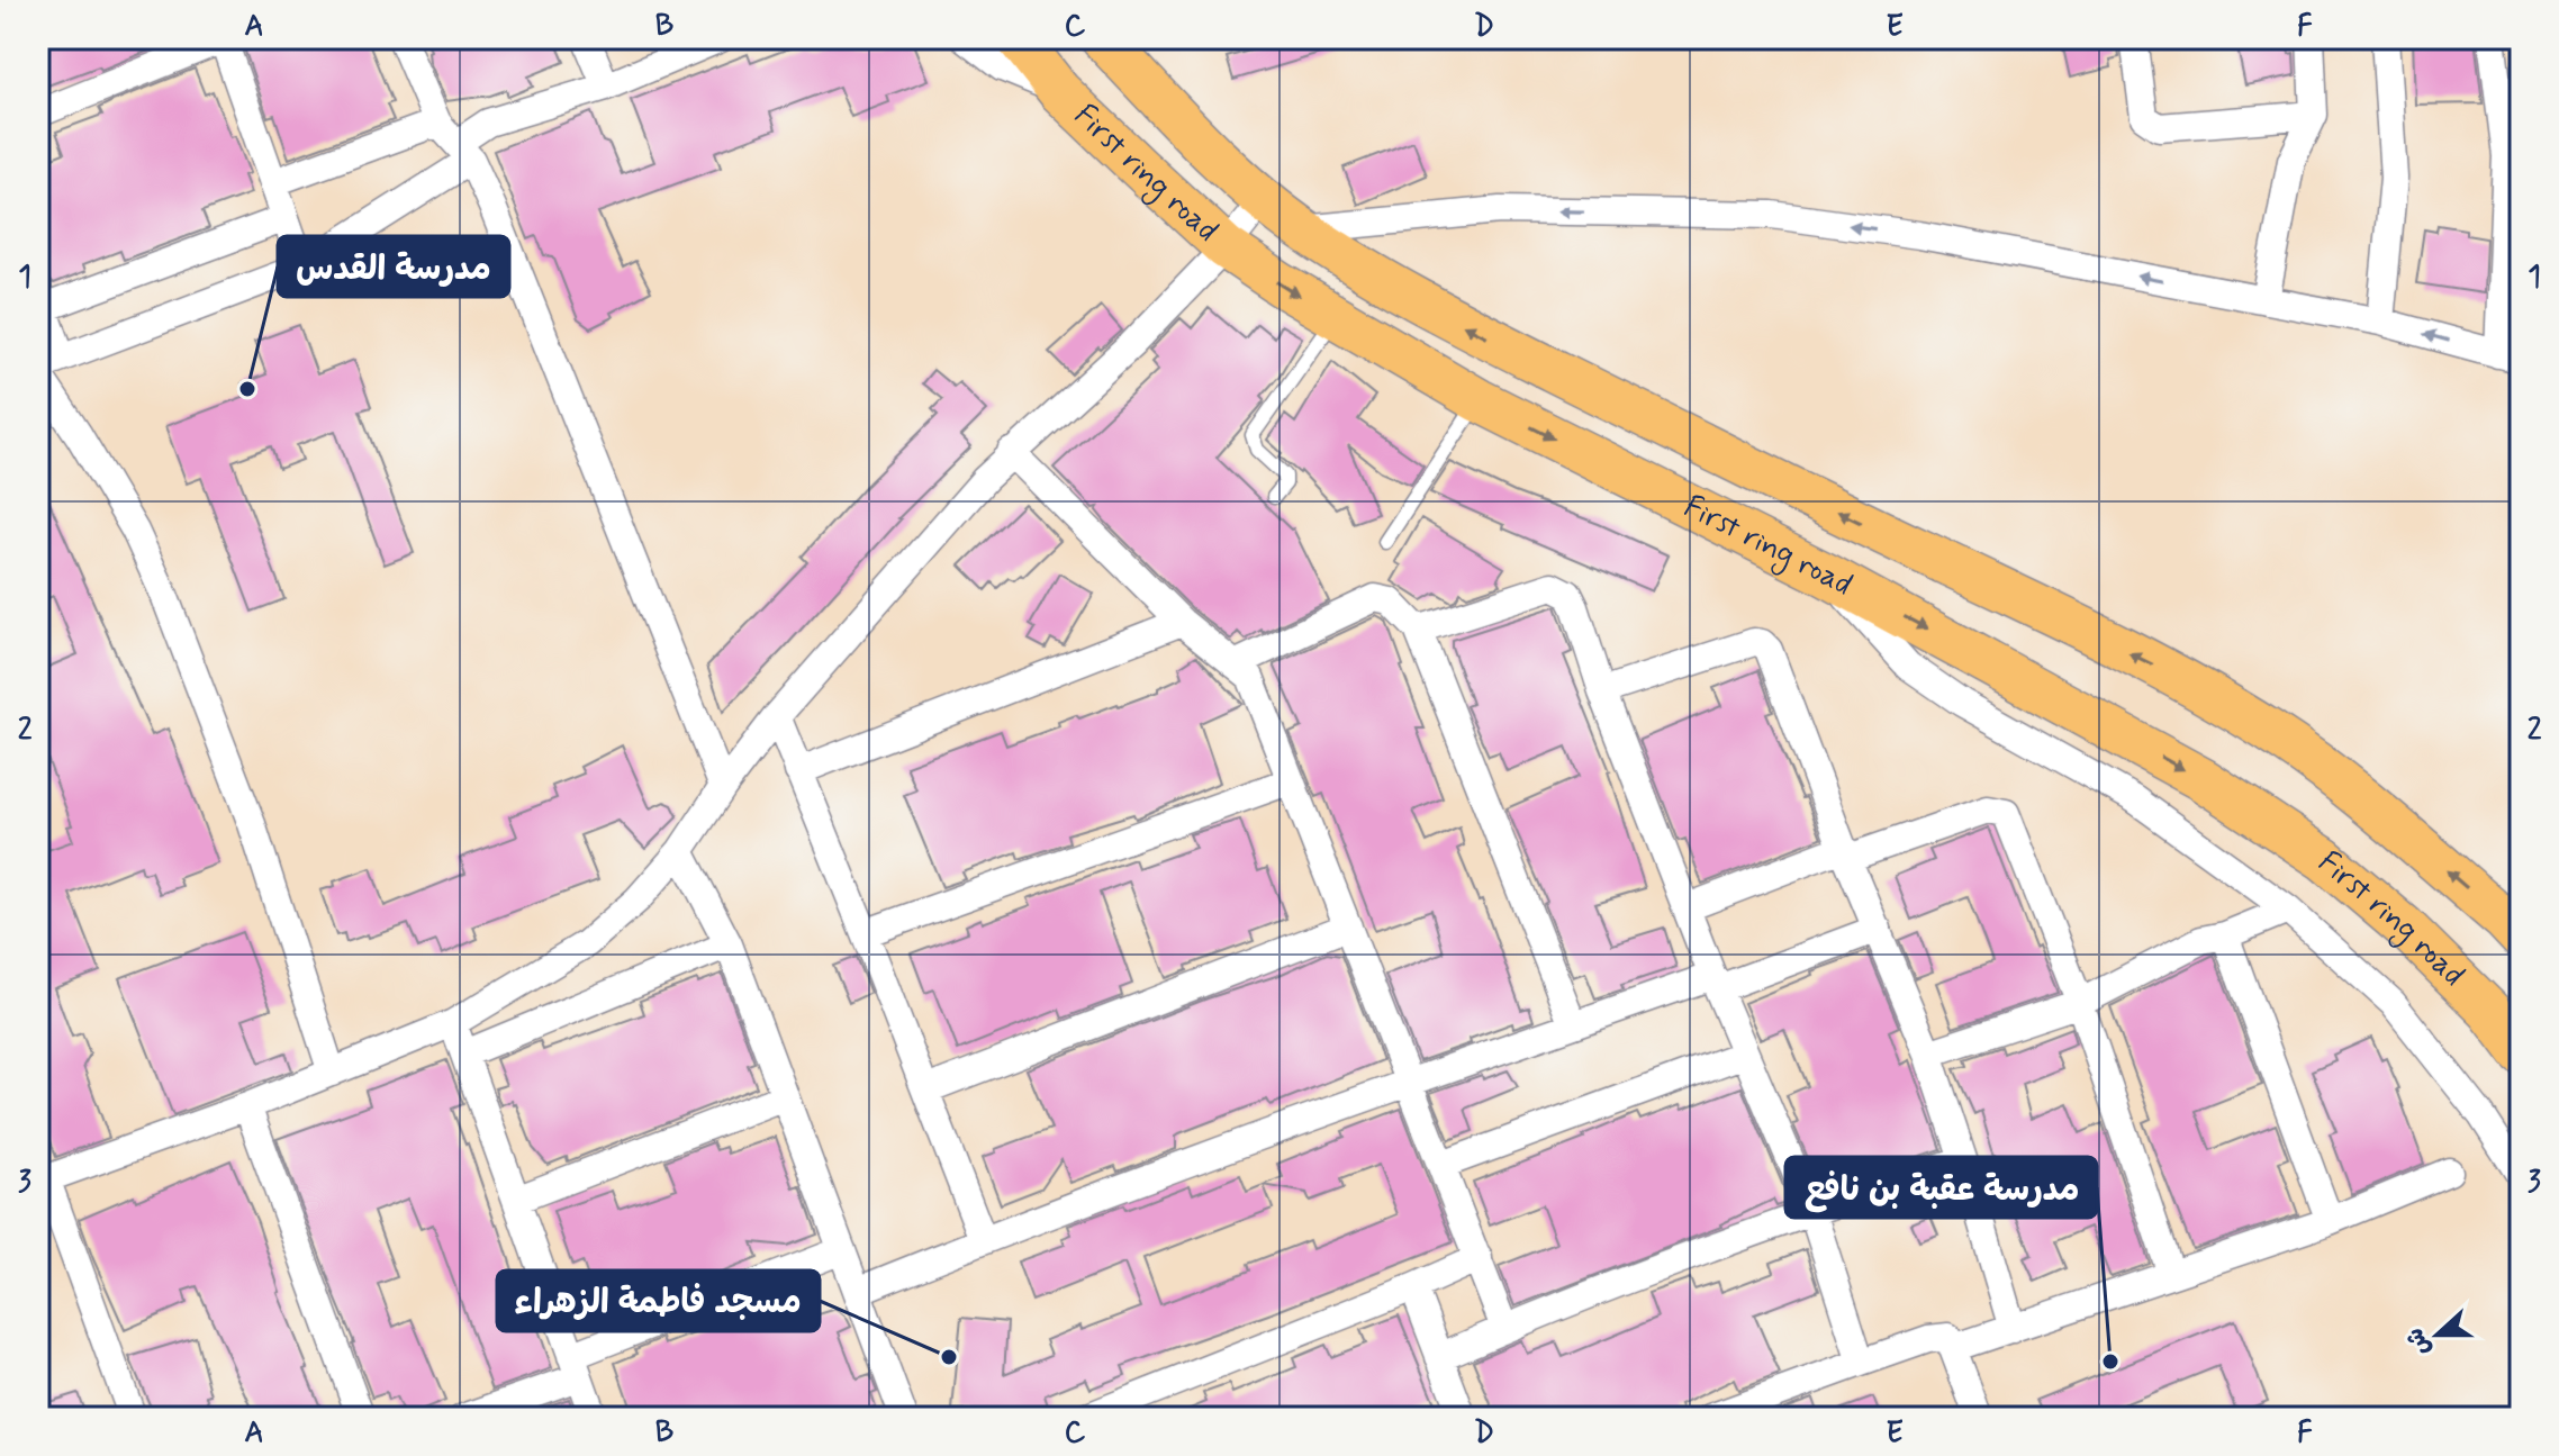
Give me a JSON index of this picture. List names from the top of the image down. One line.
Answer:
{"streets":{"main road":["First ring road"]},"places":["مدرسة القدس","مسجد فاطمة الزهراء","مدرسة عقبة بن نافع"],"north":"left","grid":{"columns":["A","B","C","D","E","F"],"rows":["1","2","3"]}}
